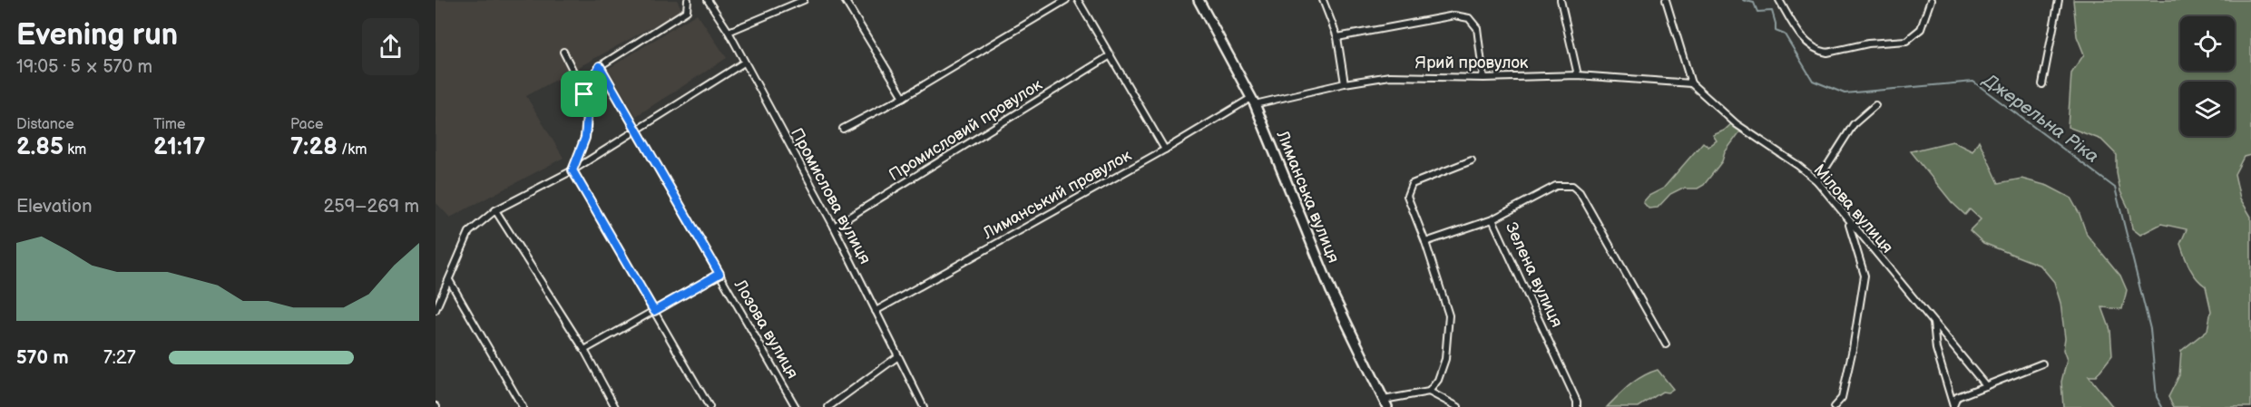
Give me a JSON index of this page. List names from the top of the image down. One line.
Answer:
{"streets":{"street":["Ярий провулок","Промисловий провулок","Лиманський провулок","Промислова вулиця","Лиманська вулиця","Мілова вулиця","Зелена вулиця","Лозова вулиця"]},"crossings":[["Ярий провулок","Лиманський провулок"],["Ярий провулок","Лиманська вулиця"],["Ярий провулок","Мілова вулиця"],["Промисловий провулок","Промислова вулиця"],["Лиманський провулок","Промислова вулиця"],["Лиманський провулок","Лиманська вулиця"]],"water":["Джерельна Ріка"],"page":{"heading":["Evening run","19:05 · 5 × 570 m"],"stats":[["Distance","2.85 km"],["Time","21:17"],["Pace","7:28 /km"]],"chart":["Elevation","259–269 m"],"list":[{"name":"570 m","note":"7:27"}]}}
